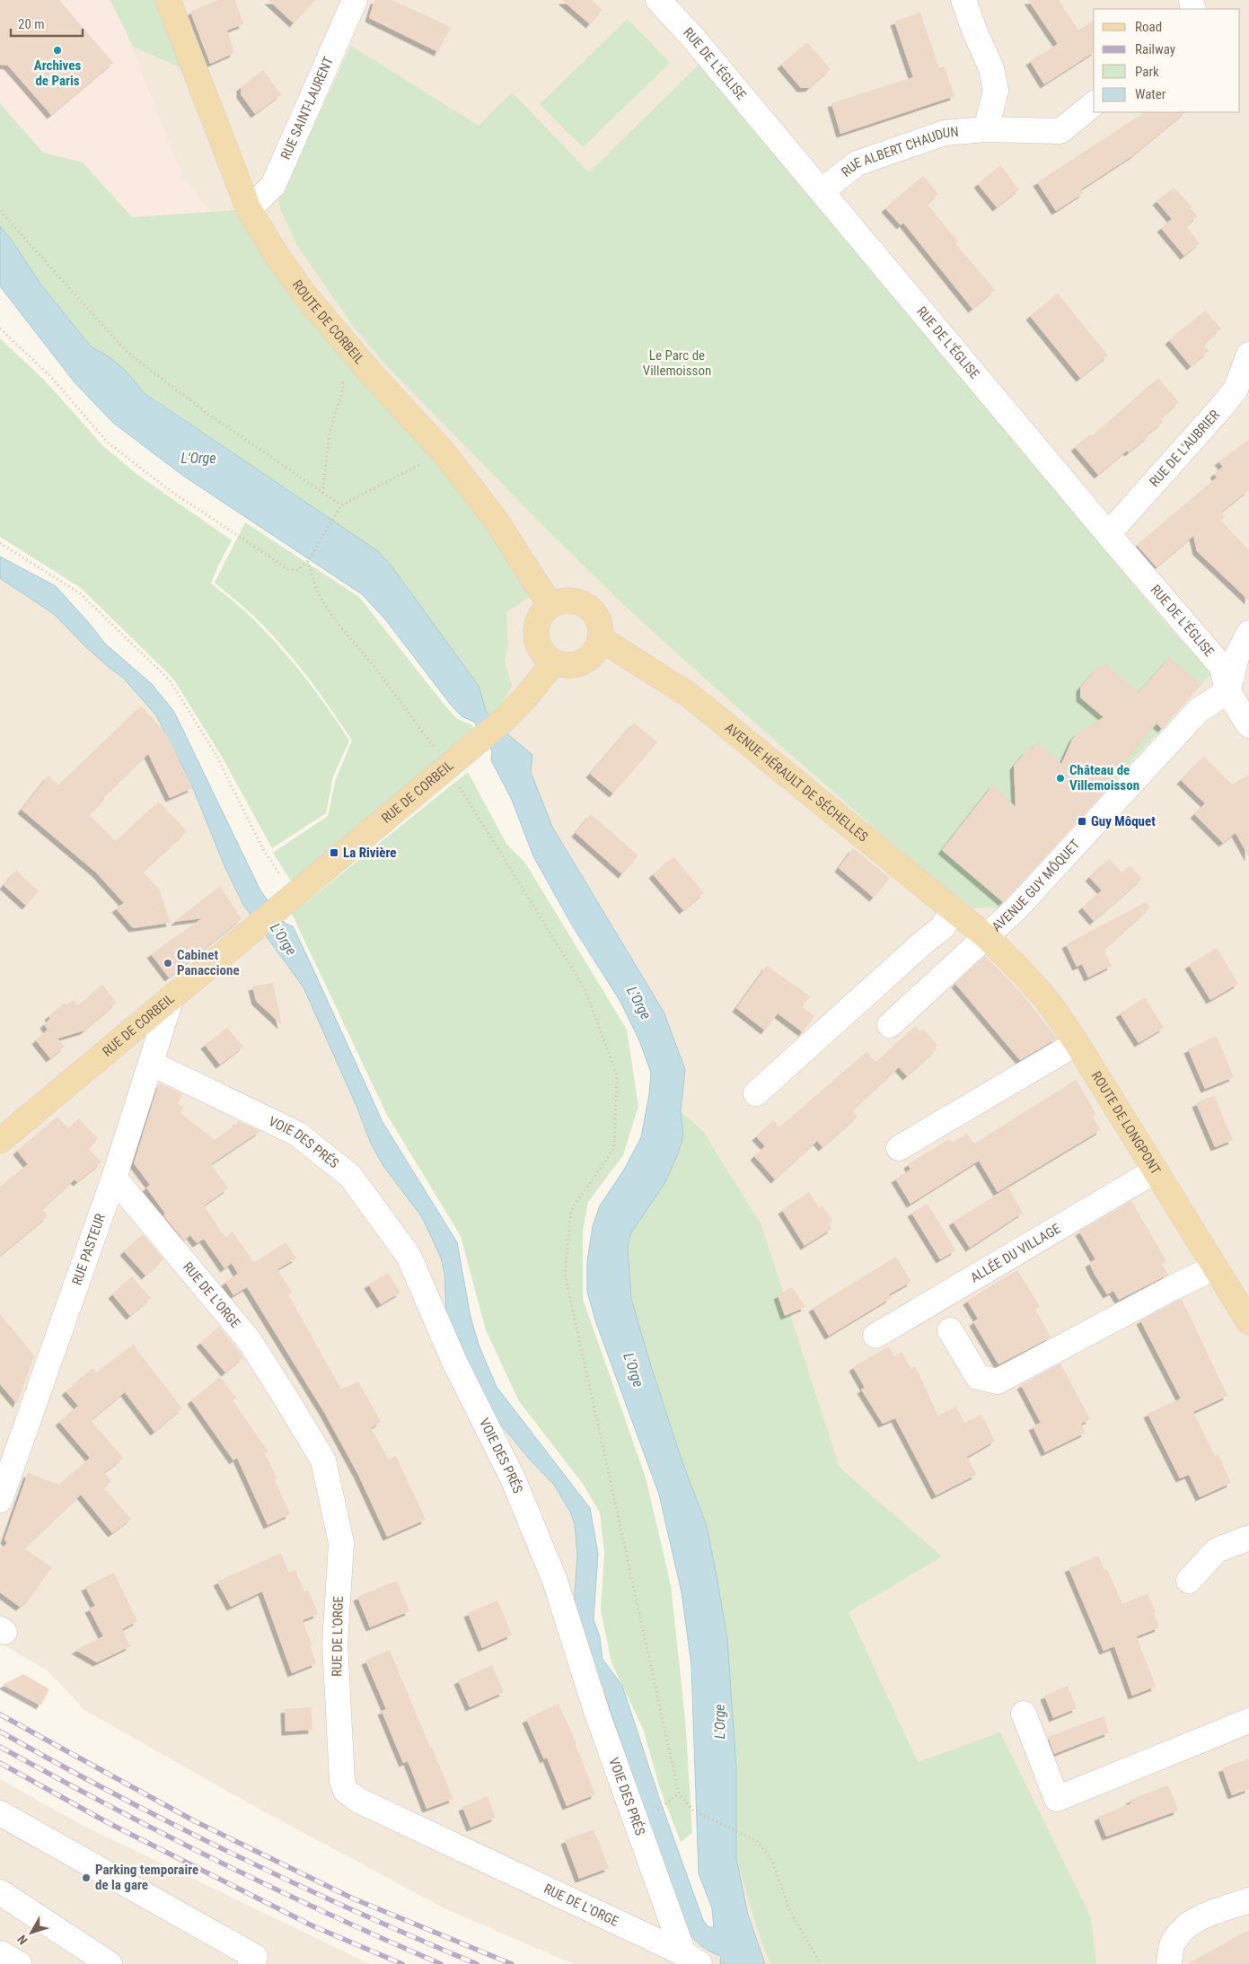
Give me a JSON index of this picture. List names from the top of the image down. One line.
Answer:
{"streets":{"main road":["ROUTE DE CORBEIL","AVENUE HÉRAULT DE SÉCHELLES","RUE DE CORBEIL","ROUTE DE LONGPONT"],"street":["RUE DE L'ÉGLISE","RUE SAINT-LAURENT","RUE ALBERT CHAUDUN","RUE DE L'AUBRIER","AVENUE GUY MÔQUET","VOIE DES PRÉS","RUE PASTEUR","ALLÉE DU VILLAGE","RUE DE L'ORGE"]},"crossings":[["RUE DE L'ÉGLISE","RUE ALBERT CHAUDUN"],["RUE DE L'ÉGLISE","RUE DE L'AUBRIER"],["RUE DE L'ÉGLISE","AVENUE GUY MÔQUET"],["RUE SAINT-LAURENT","ROUTE DE CORBEIL"],["ROUTE DE CORBEIL","AVENUE HÉRAULT DE SÉCHELLES"],["ROUTE DE CORBEIL","RUE DE CORBEIL"],["AVENUE HÉRAULT DE SÉCHELLES","RUE DE CORBEIL"],["AVENUE HÉRAULT DE SÉCHELLES","AVENUE GUY MÔQUET"],["AVENUE HÉRAULT DE SÉCHELLES","ROUTE DE LONGPONT"],["RUE DE CORBEIL","RUE PASTEUR"],["AVENUE GUY MÔQUET","ROUTE DE LONGPONT"],["ROUTE DE LONGPONT","ALLÉE DU VILLAGE"],["VOIE DES PRÉS","RUE PASTEUR"],["VOIE DES PRÉS","RUE DE L'ORGE"],["RUE PASTEUR","RUE DE L'ORGE"]],"water":["L'Orge"],"parks":["Le Parc de Villemoisson"],"places":{"other":["Archives de Paris","Château de Villemoisson","Cabinet Panaccione","Parking temporaire de la gare"],"transit":["Guy Môquet","La Rivière"]},"legend":["Road","Railway","Park","Water"],"scale_bar":"20 m","north":"bottom left"}
